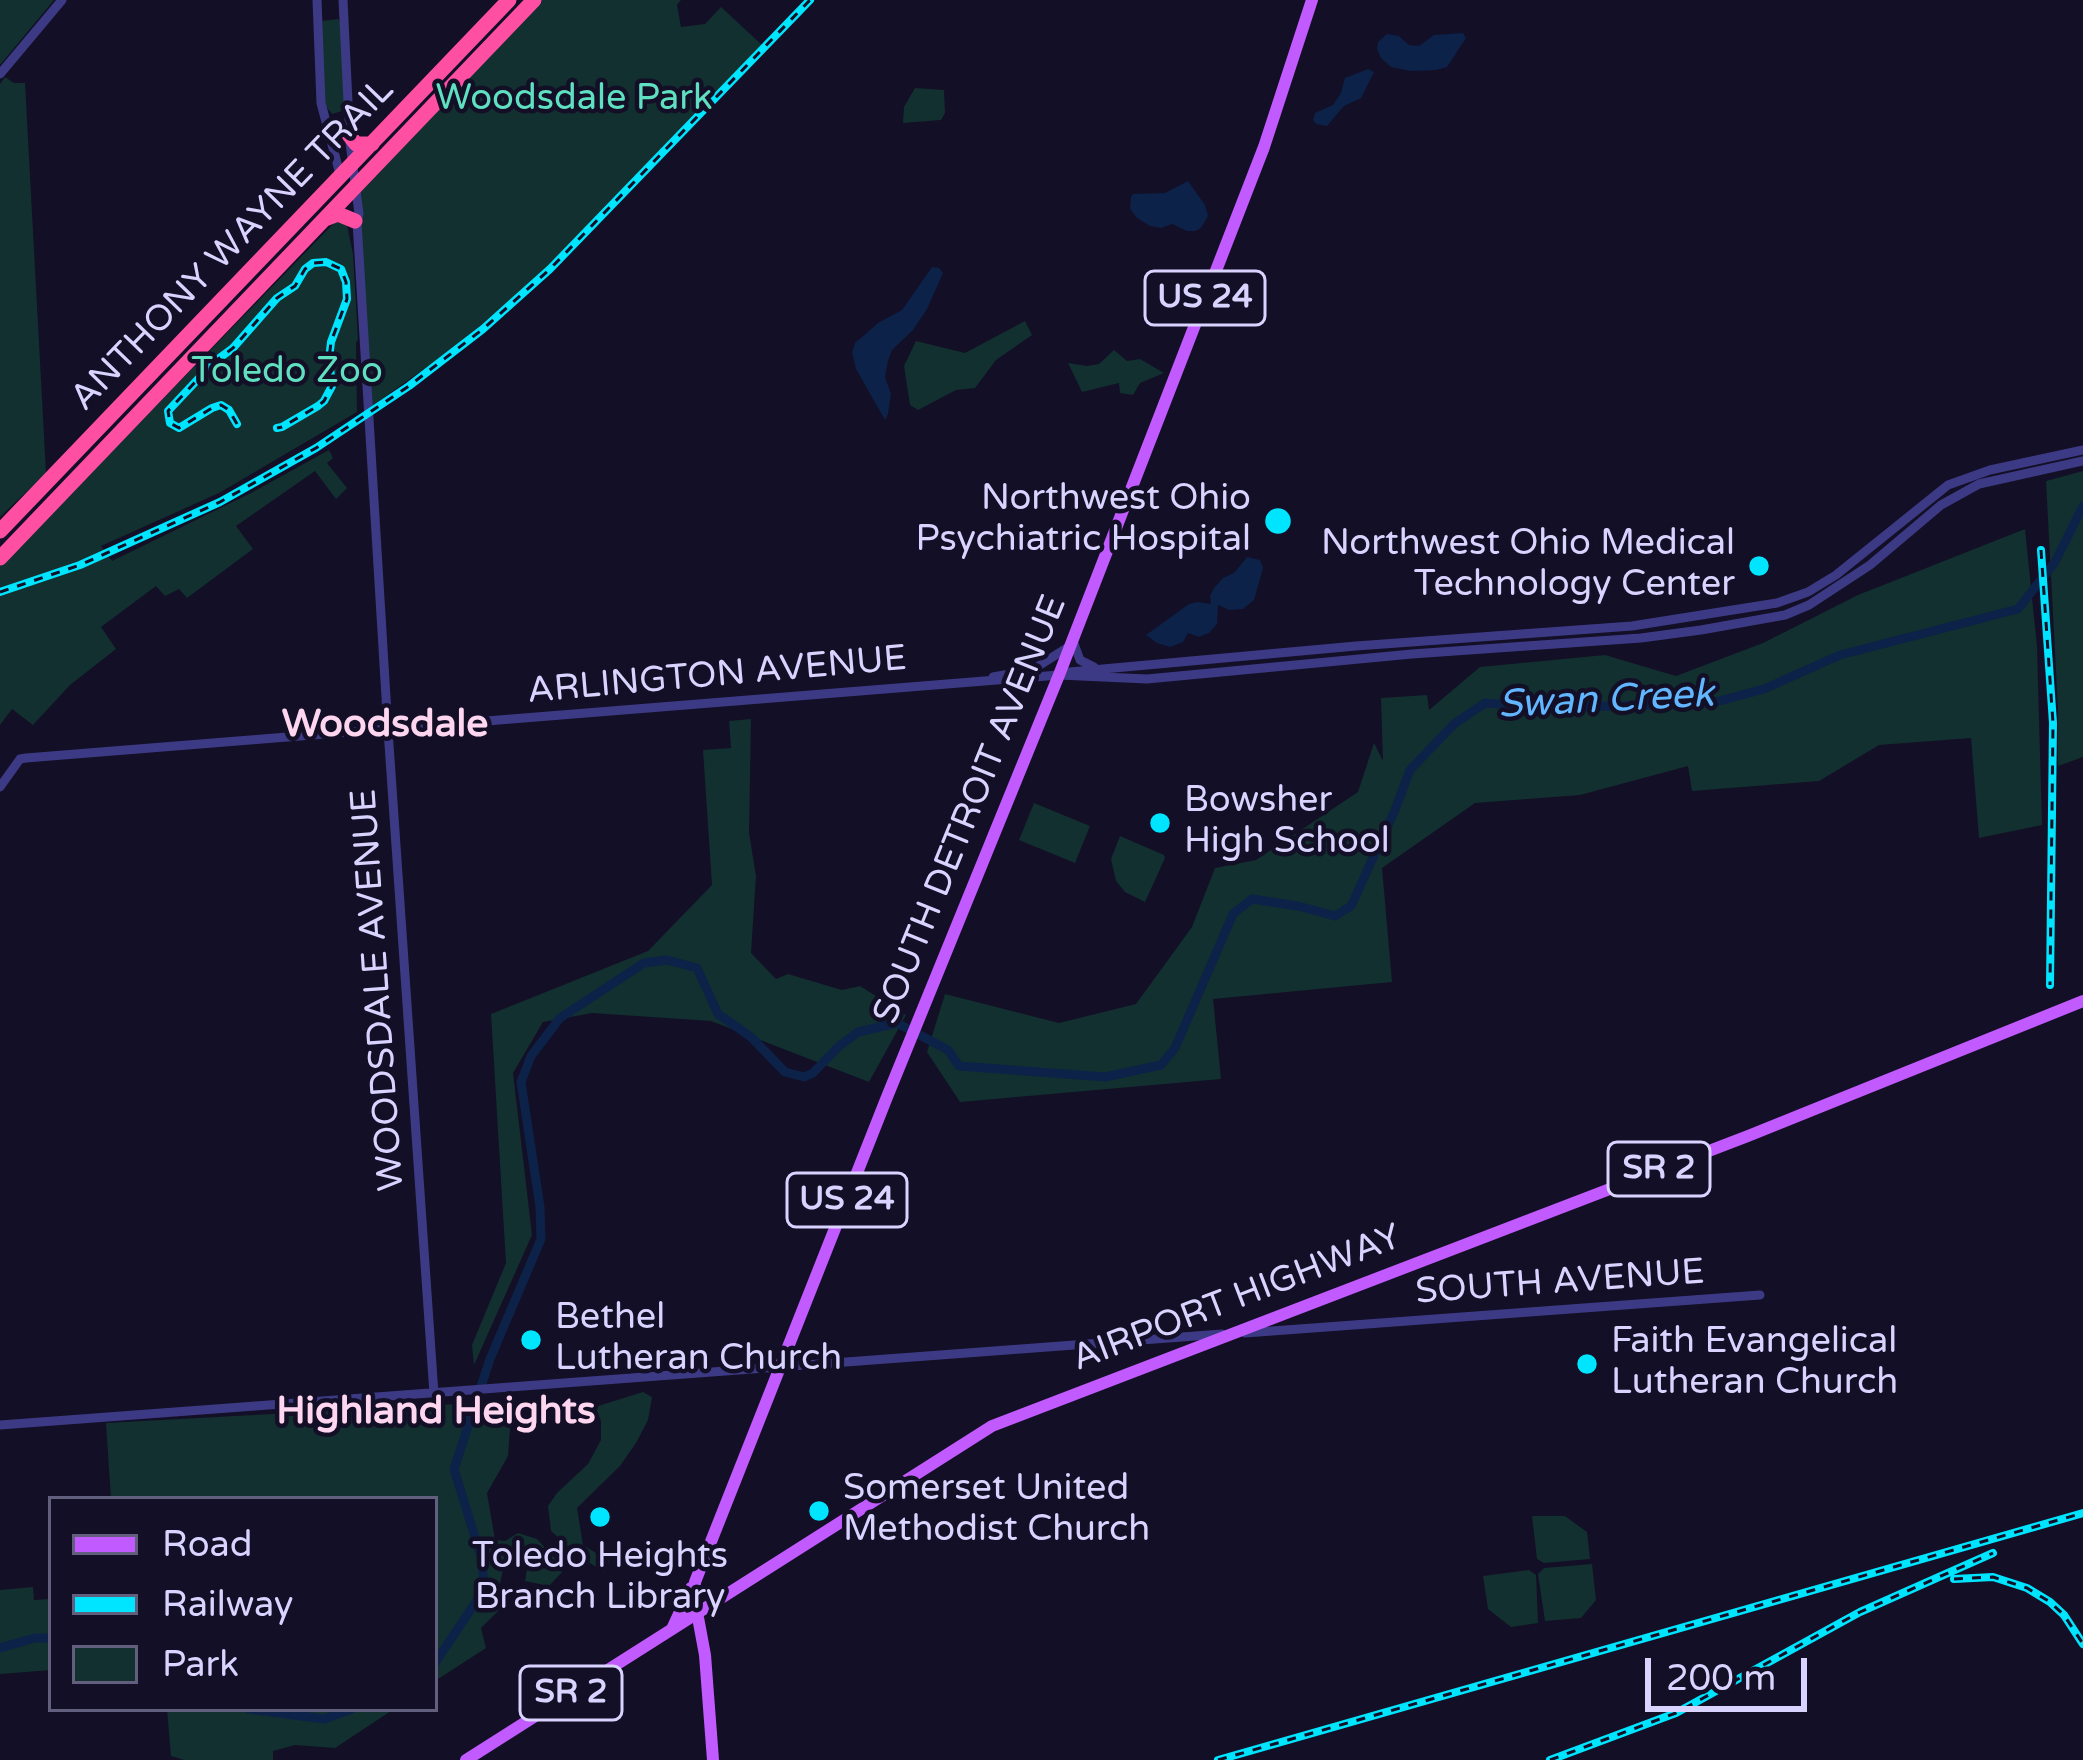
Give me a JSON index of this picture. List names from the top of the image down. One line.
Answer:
{"streets":{"highway":["ANTHONY WAYNE TRAIL"],"main road":["US 24","SOUTH DETROIT AVENUE","SR 2","AIRPORT HIGHWAY"],"street":["ARLINGTON AVENUE","WOODSDALE AVENUE","SOUTH AVENUE"]},"crossings":[["ANTHONY WAYNE TRAIL","WOODSDALE AVENUE"],["US 24","SOUTH DETROIT AVENUE"],["US 24","AIRPORT HIGHWAY"],["ARLINGTON AVENUE","SOUTH DETROIT AVENUE"],["ARLINGTON AVENUE","WOODSDALE AVENUE"],["SOUTH DETROIT AVENUE","SOUTH AVENUE"],["SOUTH DETROIT AVENUE","AIRPORT HIGHWAY"],["WOODSDALE AVENUE","SOUTH AVENUE"],["SOUTH AVENUE","AIRPORT HIGHWAY"]],"districts":["Woodsdale","Highland Heights"],"water":["Swan Creek"],"parks":["Woodsdale Park","Toledo Zoo"],"places":["Northwest Ohio Psychiatric Hospital","Northwest Ohio Medical Technology Center","Bowsher High School","Bethel Lutheran Church","Faith Evangelical Lutheran Church","Somerset United Methodist Church","Toledo Heights Branch Library"],"legend":["Road","Railway","Park"],"scale_bar":"200 m"}
